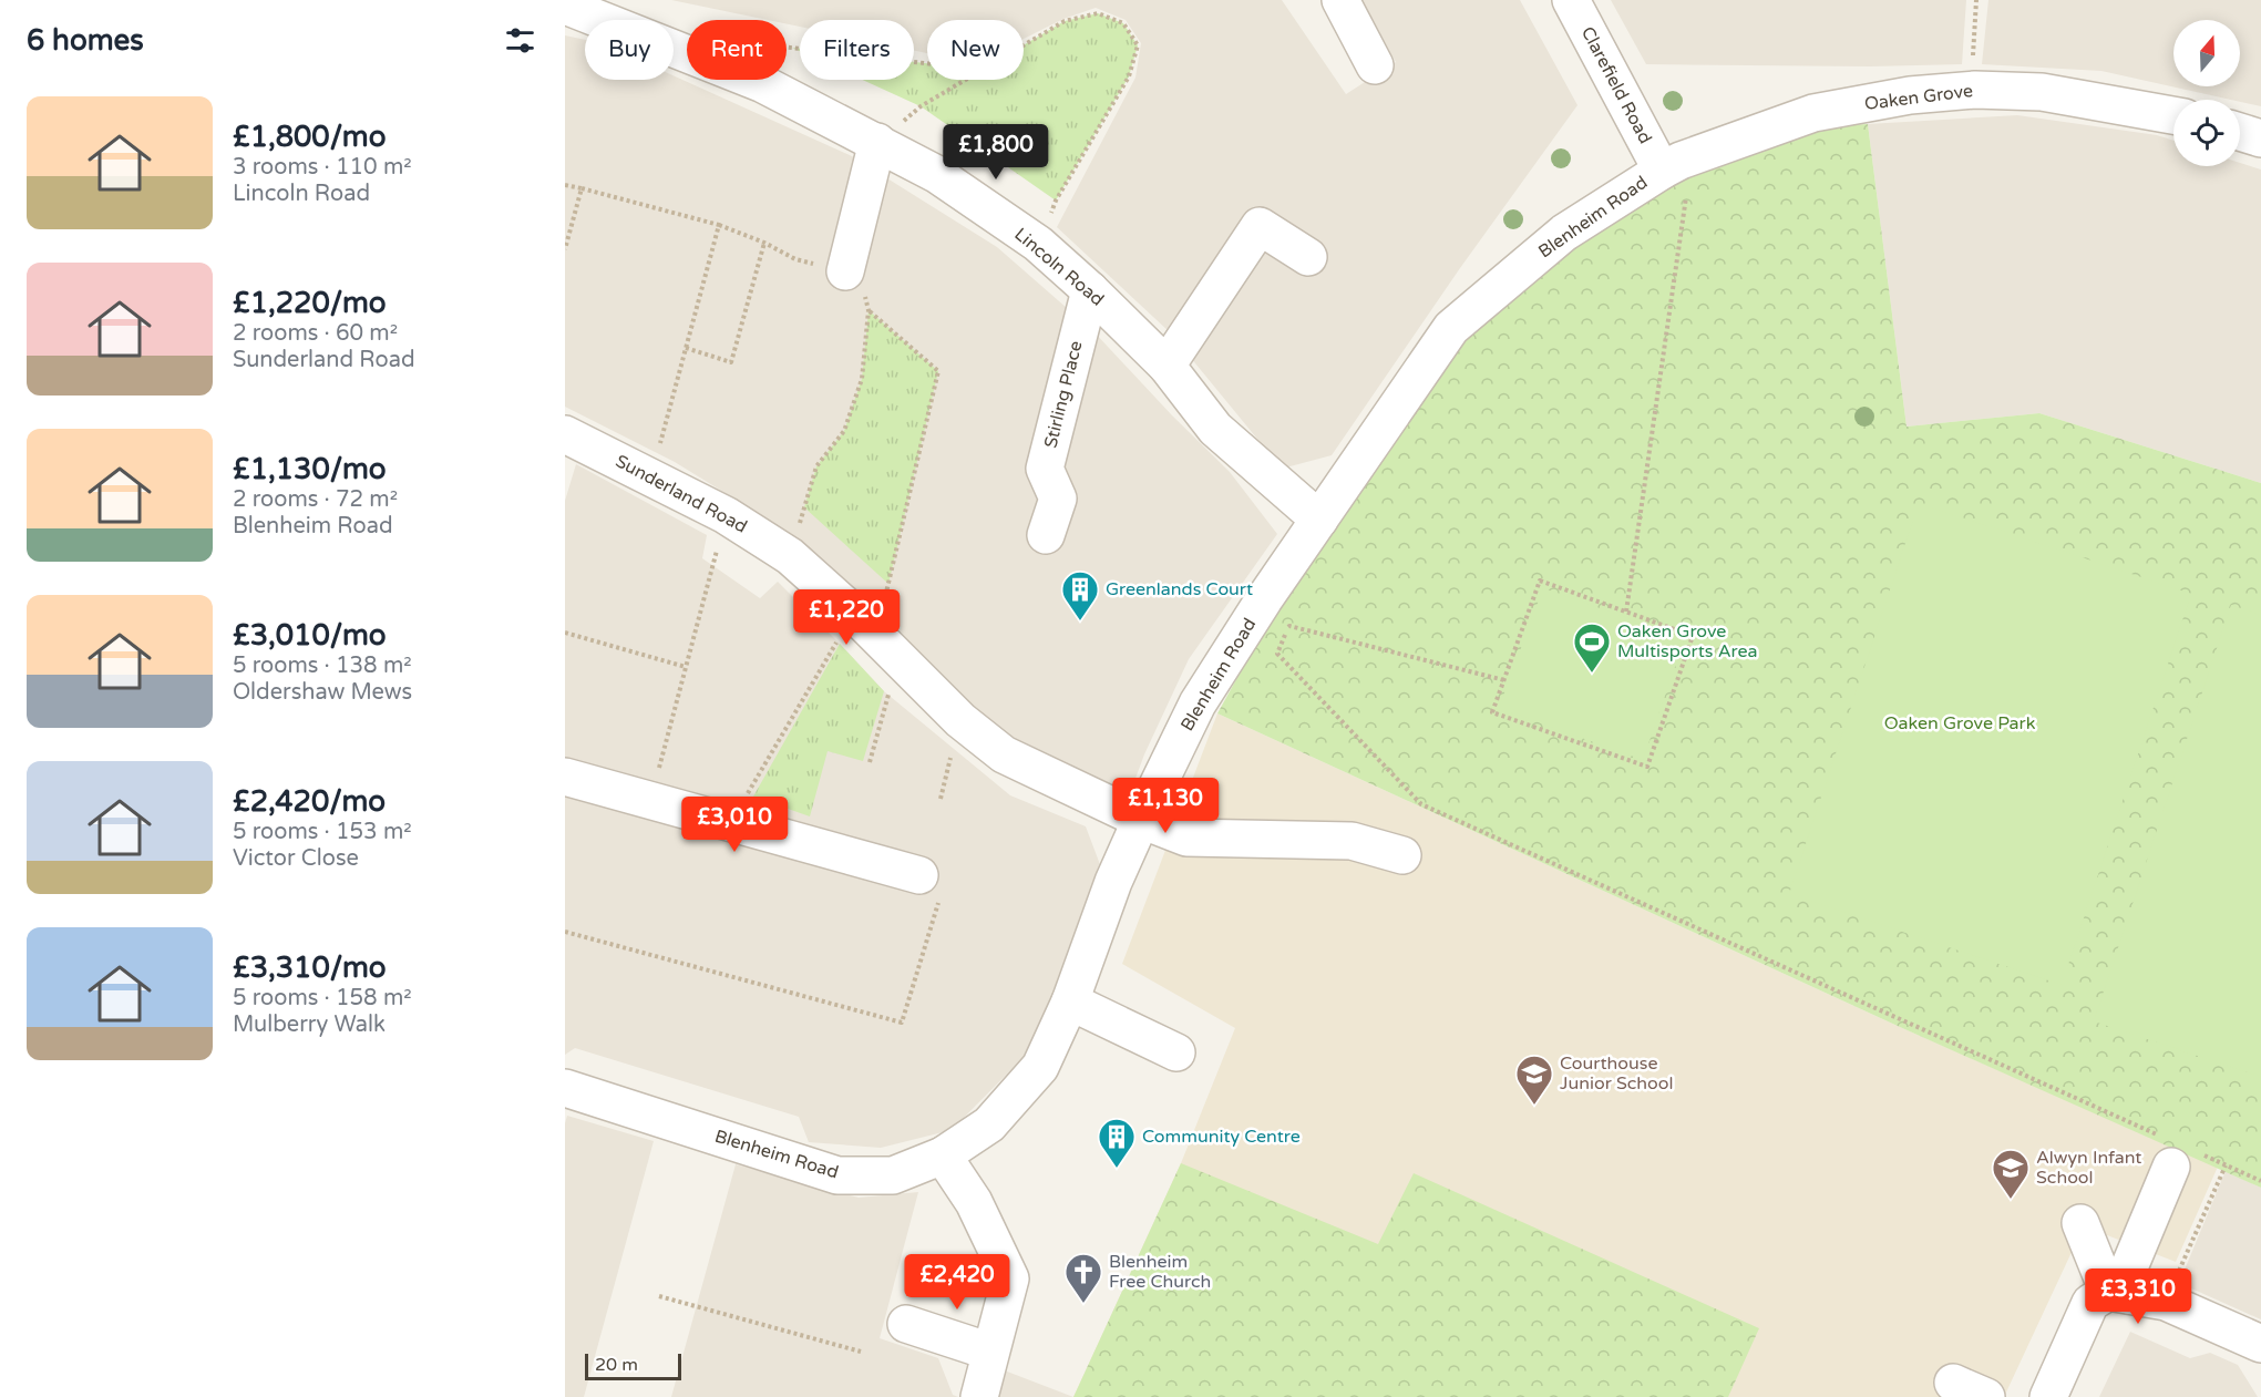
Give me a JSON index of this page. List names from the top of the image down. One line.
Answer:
{"streets":{"street":["Clarefield Road","Oaken Grove","Blenheim Road","Lincoln Road","Stirling Place","Sunderland Road"]},"crossings":[["Clarefield Road","Oaken Grove"],["Clarefield Road","Blenheim Road"],["Oaken Grove","Blenheim Road"],["Blenheim Road","Lincoln Road"],["Blenheim Road","Sunderland Road"],["Lincoln Road","Stirling Place"]],"parks":["Oaken Grove Park"],"places":{"building":["Greenlands Court","Community Centre"],"sports":["Oaken Grove Multisports Area"],"school or university":["Courthouse Junior School","Alwyn Infant School"],"church":["Blenheim Free Church"]},"scale_bar":"20 m","north":"top","page":{"heading":"6 homes","chip":["Buy","Rent","Filters","New"],"list":[{"name":"£1,800/mo","note":"3 rooms · 110 m² · Lincoln Road"},{"name":"£1,220/mo","note":"2 rooms · 60 m² · Sunderland Road"},{"name":"£1,130/mo","note":"2 rooms · 72 m² · Blenheim Road"},{"name":"£3,010/mo","note":"5 rooms · 138 m² · Oldershaw Mews"},{"name":"£2,420/mo","note":"5 rooms · 153 m² · Victor Close"},{"name":"£3,310/mo","note":"5 rooms · 158 m² · Mulberry Walk"}],"price":["£1,800","£1,220","£1,130","£3,010","£2,420","£3,310"],"scale":"20 m"}}
